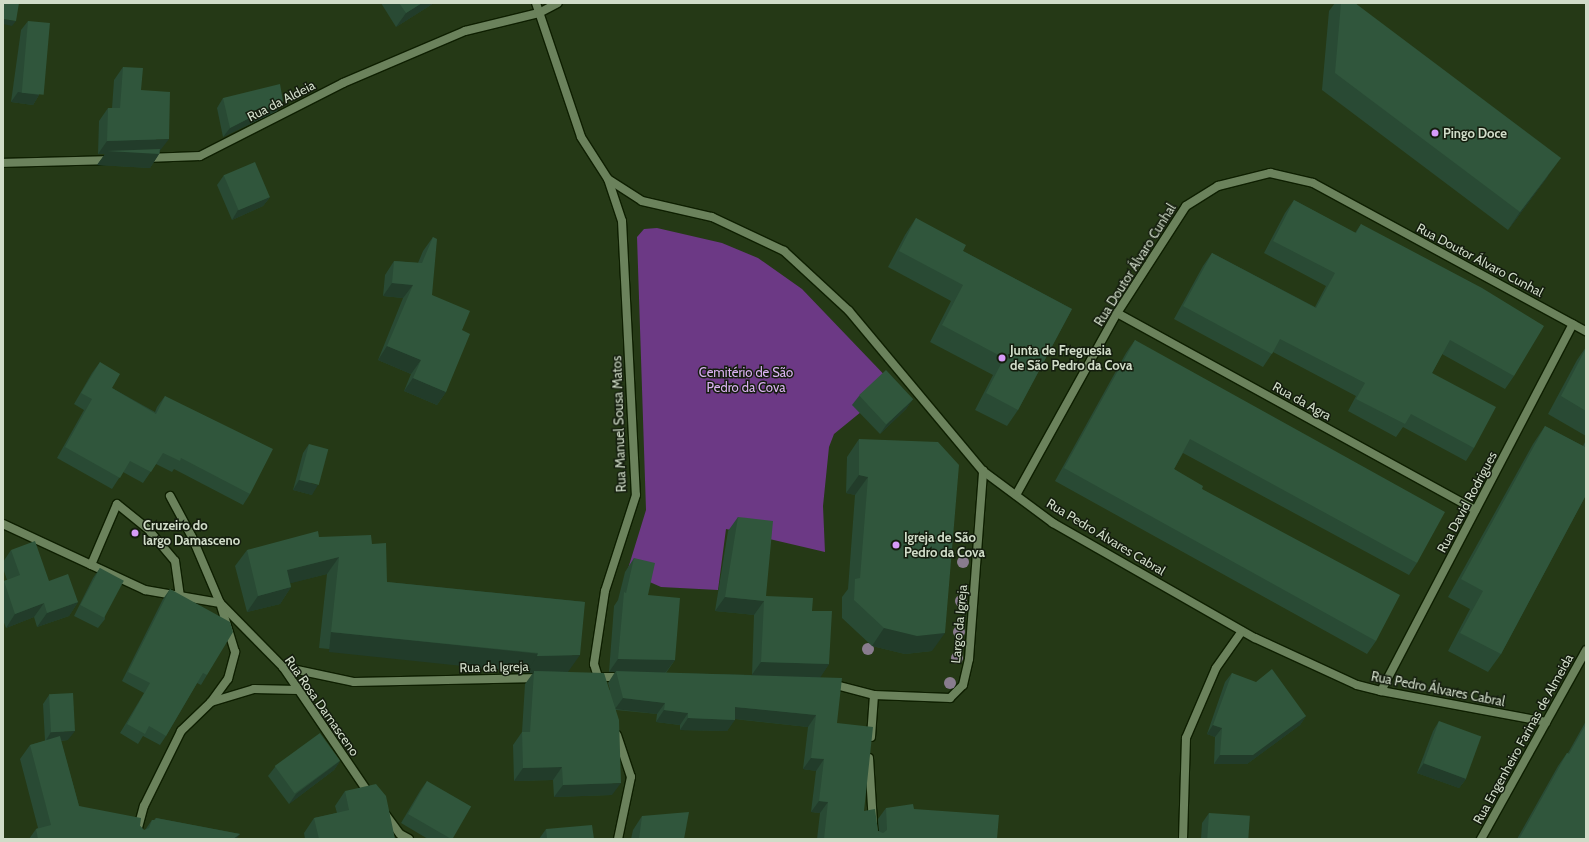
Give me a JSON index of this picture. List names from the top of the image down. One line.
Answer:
{"streets":{"street":["Rua da Aldeia","Rua Doutor Álvaro Cunhal","Rua da Agra","Rua Manuel Sousa Matos","Rua David Rodrigues","Rua Pedro Álvares Cabral","Largo da Igreja","Rua da Igreja","Rua Rosa Damasceno","Rua Engenheiro Farinas de Almeida"]},"crossings":[["Rua da Aldeia","Rua Manuel Sousa Matos"],["Rua Doutor Álvaro Cunhal","Rua da Agra"],["Rua Doutor Álvaro Cunhal","Rua David Rodrigues"],["Rua Doutor Álvaro Cunhal","Rua Pedro Álvares Cabral"],["Rua da Agra","Rua David Rodrigues"],["Rua Manuel Sousa Matos","Rua Pedro Álvares Cabral"],["Rua David Rodrigues","Rua Pedro Álvares Cabral"],["Rua Pedro Álvares Cabral","Largo da Igreja"],["Rua Pedro Álvares Cabral","Rua Engenheiro Farinas de Almeida"],["Rua da Igreja","Rua Rosa Damasceno"]],"parks":["Cemitério de São Pedro da Cova"],"places":["Pingo Doce","Junta de Freguesia de São Pedro da Cova","Cruzeiro do largo Damasceno","Igreja de São Pedro da Cova"]}
